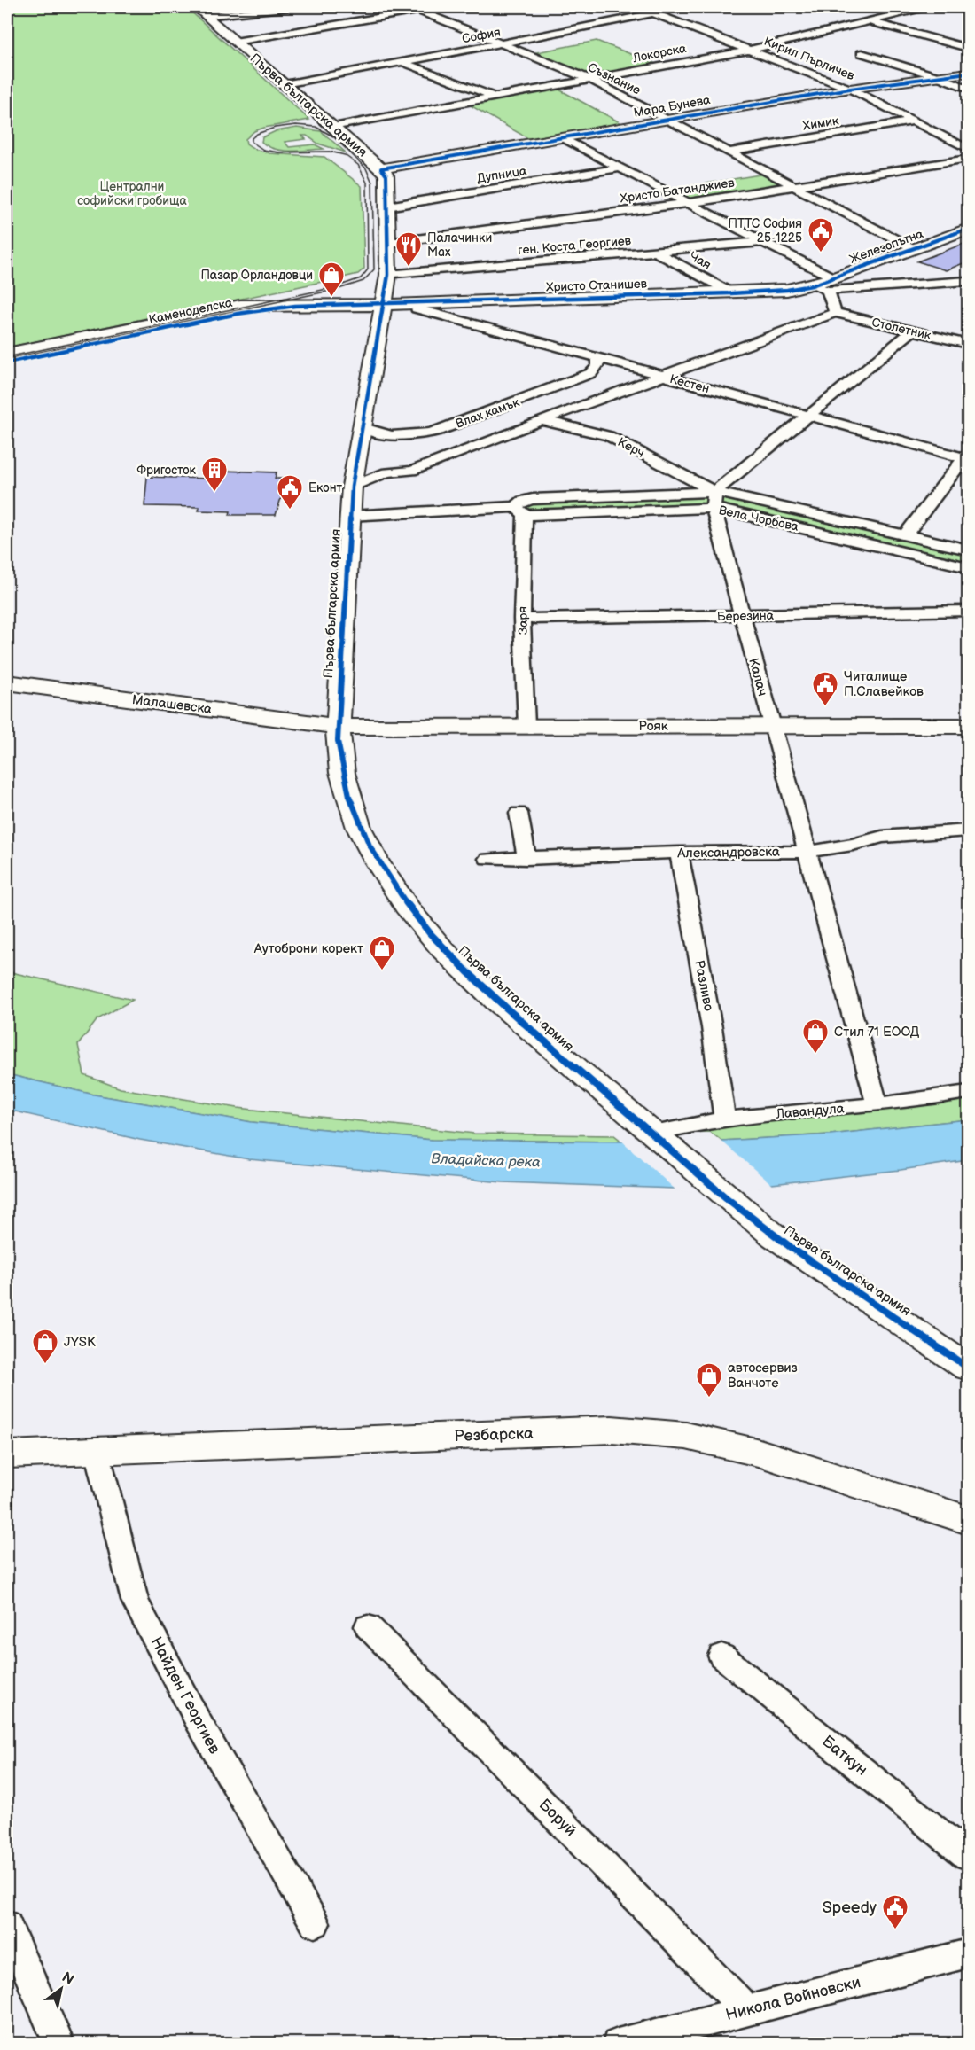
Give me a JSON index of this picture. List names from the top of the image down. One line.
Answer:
{"streets":{"street":["София","Локорска","Кирил Пърличев","Съзнание","Първа българска армия","Мара Бунева","Химик","Дупница","Христо Батанджиев","ген. Коста Георгиев","Железопътна","Чая","Христо Станишев","Каменоделска","Столетник","Кестен","Влах камък","Керч","Вела Чорбова","Березина","Заря","Калач","Малашевска","Рояк","Александровска","Разливо","Лавандула","Резбарска","Найден Георгиев","Баткун","Боруй","Никола Войновски"]},"crossings":[["София","Кирил Пърличев"],["София","Съзнание"],["София","Първа българска армия"],["Локорска","Кирил Пърличев"],["Локорска","Съзнание"],["Локорска","Първа българска армия"],["Кирил Пърличев","Мара Бунева"],["Кирил Пърличев","Химик"],["Съзнание","Мара Бунева"],["Съзнание","Химик"],["Съзнание","Христо Батанджиев"],["Съзнание","Железопътна"],["Първа българска армия","Мара Бунева"],["Първа българска армия","Дупница"],["Първа българска армия","Христо Батанджиев"],["Първа българска армия","ген. Коста Георгиев"],["Първа българска армия","Христо Станишев"],["Първа българска армия","Каменоделска"],["Първа българска армия","Влах камък"],["Първа българска армия","Вела Чорбова"],["Първа българска армия","Малашевска"],["Първа българска армия","Рояк"],["Първа българска армия","Лавандула"],["ген. Коста Георгиев","Чая"],["Железопътна","Христо Станишев"],["Чая","Христо Станишев"],["Христо Станишев","Каменоделска"],["Христо Станишев","Кестен"],["Кестен","Влах камък"],["Влах камък","Керч"],["Керч","Вела Чорбова"],["Керч","Калач"],["Вела Чорбова","Заря"],["Вела Чорбова","Калач"],["Березина","Заря"],["Березина","Калач"],["Заря","Рояк"],["Калач","Рояк"],["Калач","Александровска"],["Калач","Лавандула"],["Малашевска","Рояк"],["Александровска","Разливо"],["Разливо","Лавандула"],["Резбарска","Найден Георгиев"],["Боруй","Никола Войновски"]],"water":["Владайска река"],"parks":["Централни софийски гробища"],"places":{"public building":["ПТТС София 25-1225","Еконт","Читалище П.Славейков","Speedy"],"restaurant":["Палачинки Max"],"shop":["Пазар Орландовци","Аутоброни корект","Стил 71 ЕООД","JYSK","автосервиз Ванчоте"],"building":["Фригосток"]},"north":"top right"}
